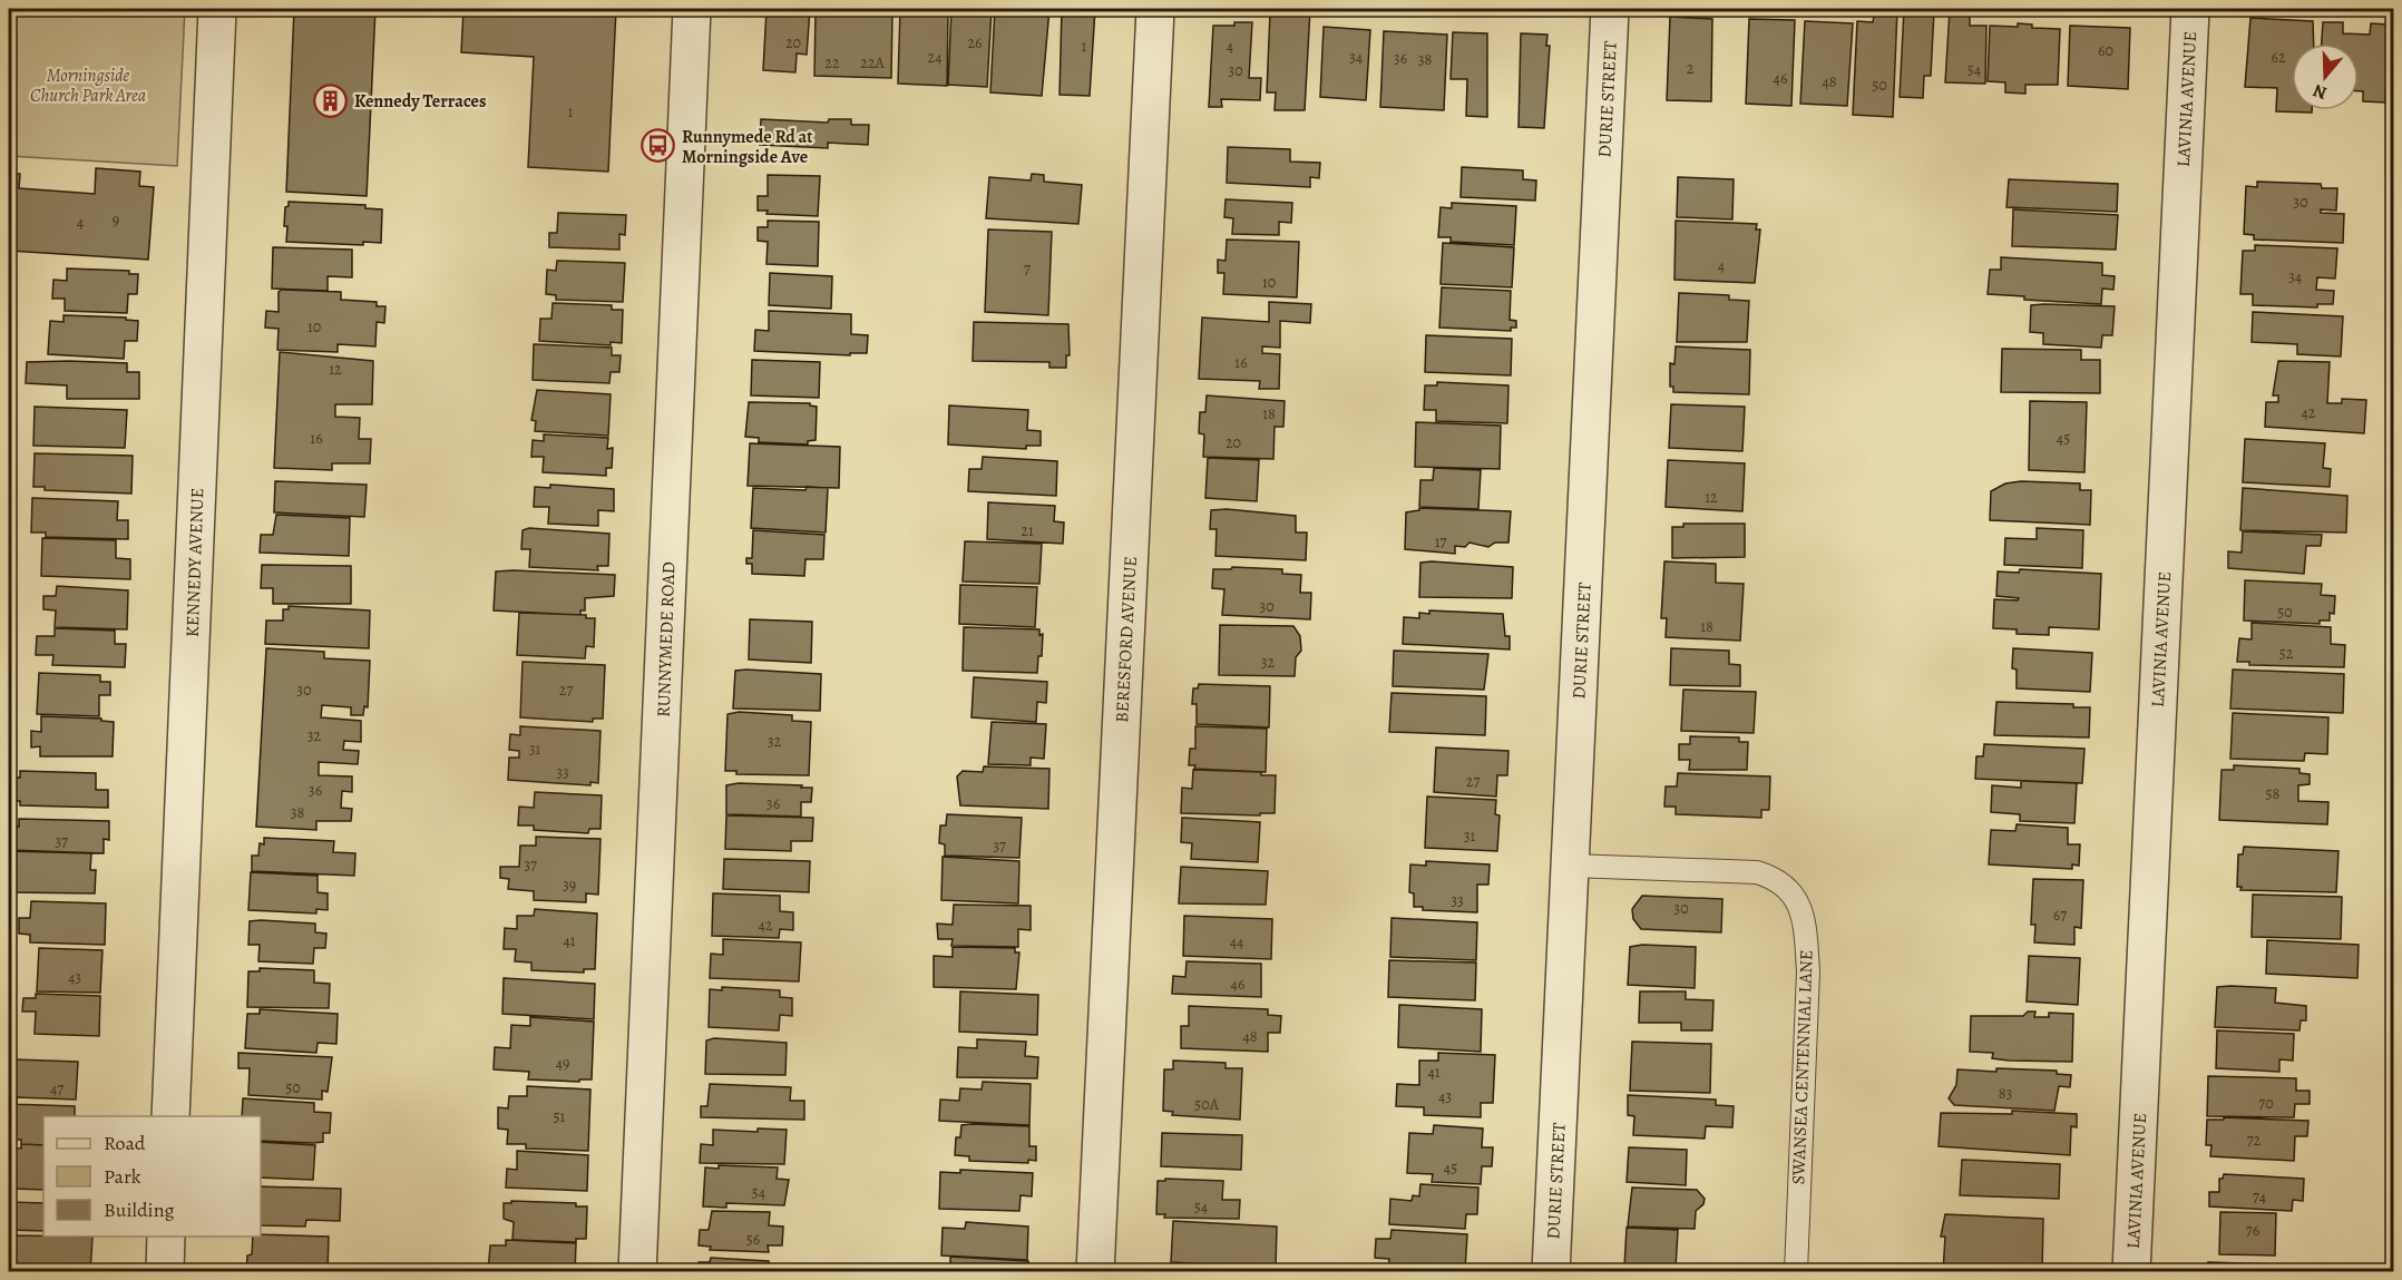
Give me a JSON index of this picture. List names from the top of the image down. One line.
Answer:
{"streets":{"street":["DURIE STREET","LAVINIA AVENUE","KENNEDY AVENUE","RUNNYMEDE ROAD","BERESFORD AVENUE"],"lane":["SWANSEA CENTENNIAL LANE"]},"crossings":[["DURIE STREET","SWANSEA CENTENNIAL LANE"]],"parks":["Morningside Church Park Area"],"places":{"building":["Kennedy Terraces"],"bus stop":["Runnymede Rd at Morningside Ave"]},"house_numbers":["20","26","1","4","60","24","34","62","36","38","22","22A","2","54","30","46","48","50","1","30","9","4","4","7","34","10","10","16","12","42","18","16","45","20","12","21","17","30","50","18","52","32","30","27","32","32","31","33","27","36","58","36","38","31","37","37","37","39","33","30","67","42","41","44","43","46","48","49","41","50","47","83","43","70","50A","51","72","45","54","74","54","76","56"],"legend":["Road","Park","Building"],"north":"bottom"}
